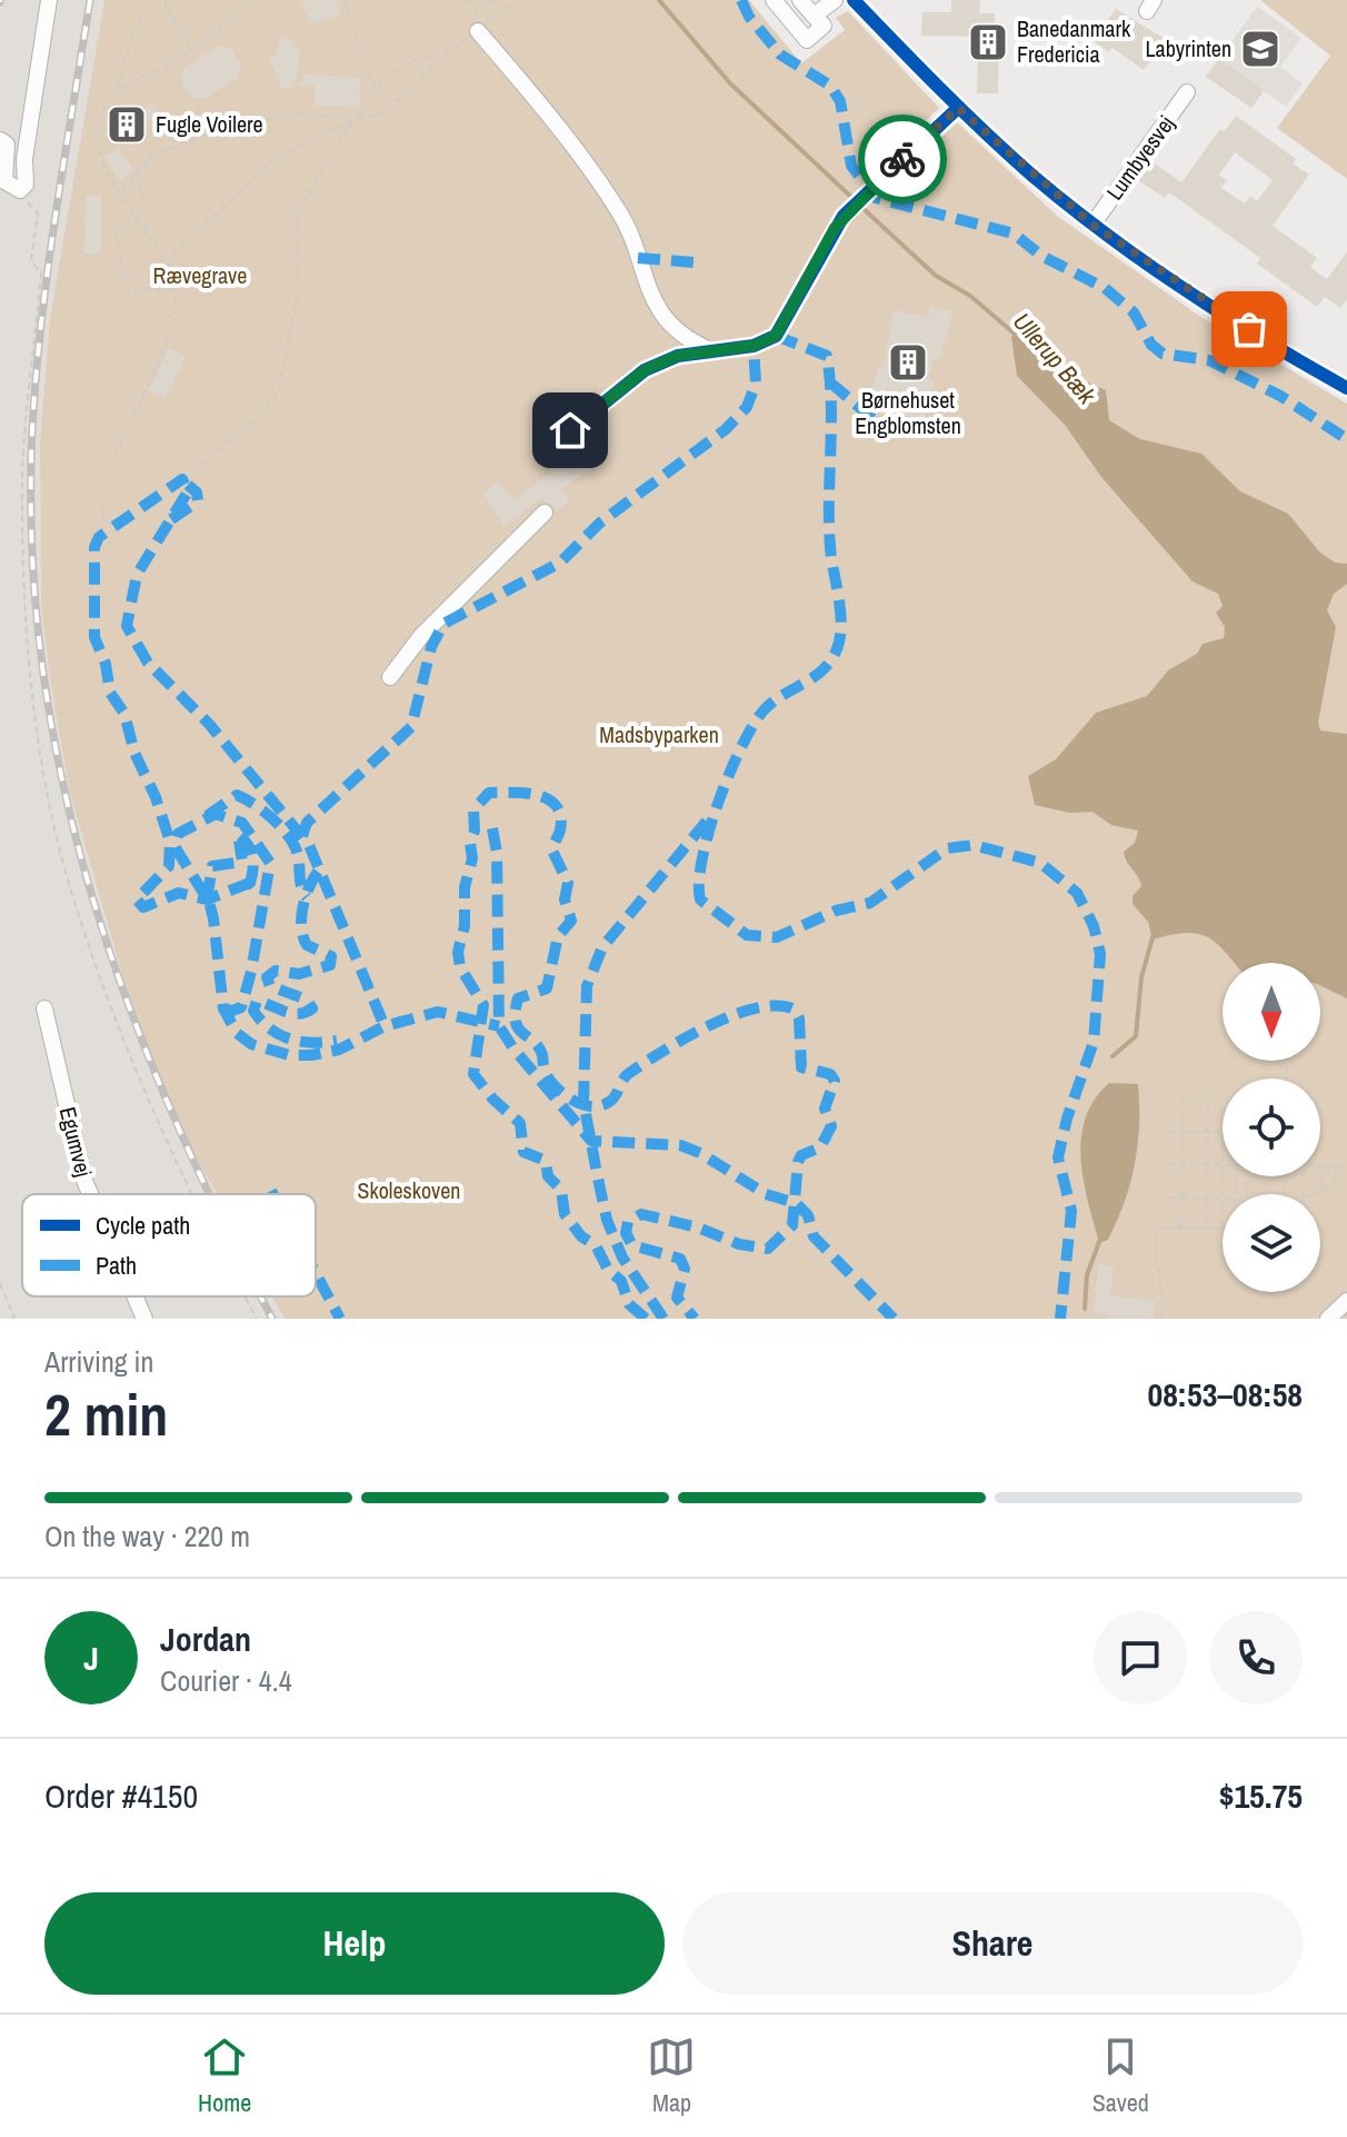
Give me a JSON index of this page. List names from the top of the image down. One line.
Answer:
{"streets":{"street":["Lumbyesvej","Egumvej"]},"water":["Ullerup Bæk"],"parks":["Rævegrave","Madsbyparken","Skoleskoven"],"places":{"building":["Banedanmark Fredericia","Fugle Voilere","Børnehuset Engblomsten"],"school or university":["Labyrinten"]},"legend":["Cycle path","Path"],"north":"bottom","page":{"heading":["2 min","Arriving in","08:53–08:58"],"panel":["Jordan","Courier · 4.4","Order #4150","$15.75"],"bar":"On the way · 220 m","round":"J","buttons":["Help","Share"],"tabs":["Home","Map","Saved"]}}
